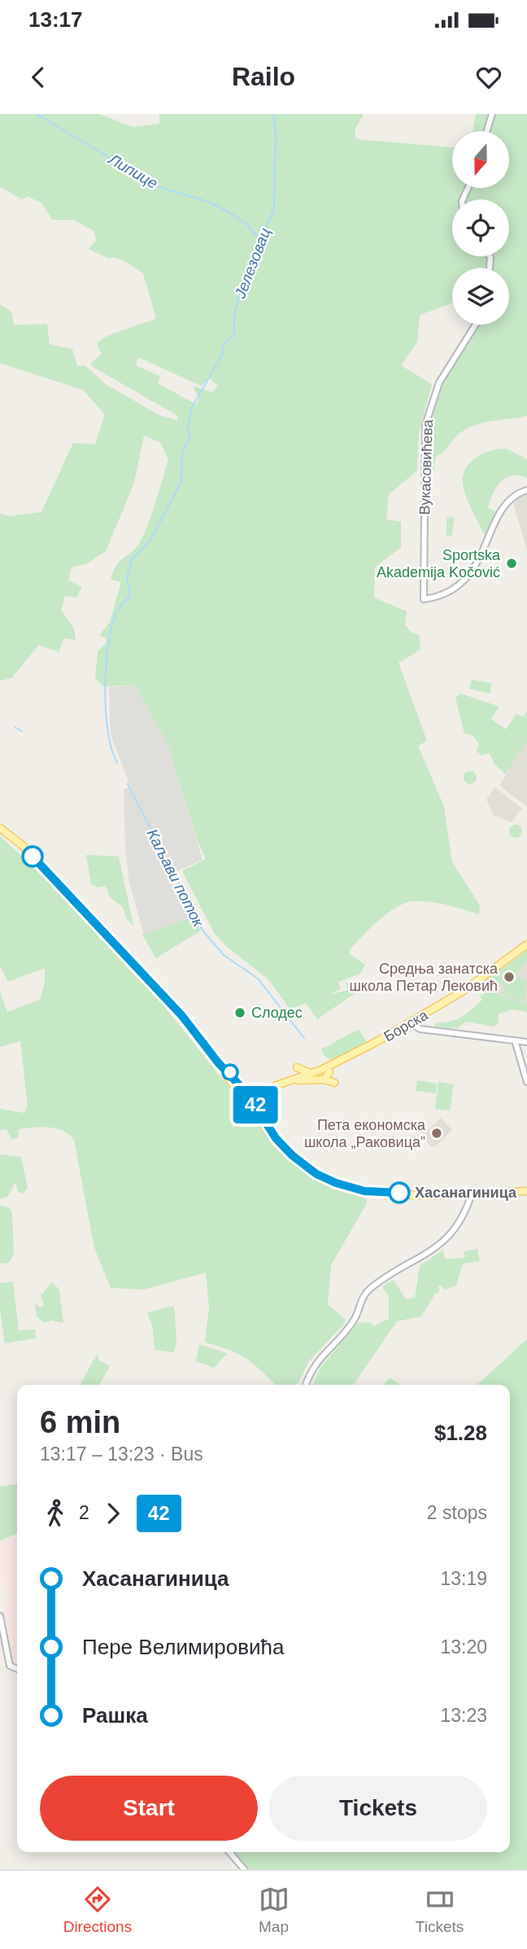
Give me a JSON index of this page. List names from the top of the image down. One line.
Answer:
{"streets":{"main road":["Борска"],"street":["Вукасовићева"]},"water":["Липице","Јелезовац","Каљави поток"],"places":["Sportska Akademija Kočović","Средња занатска школа Петар Лековић","Слодес","Пета економска школа „Раковица”","Хасанагиница"],"lines":["bus line 42"],"north":"bottom","page":{"status":"13:17","header":"Railo","on_map":"42","heading":["6 min","13:17 – 13:23 · Bus","$1.28"],"legs":["2","42","2 stops"],"list":[{"name":"Хасанагиница","value":"13:19"},{"name":"Пере Велимировића","value":"13:20"},{"name":"Рашка","value":"13:23"}],"buttons":["Start","Tickets"],"tabs":["Directions","Map","Tickets"]}}
